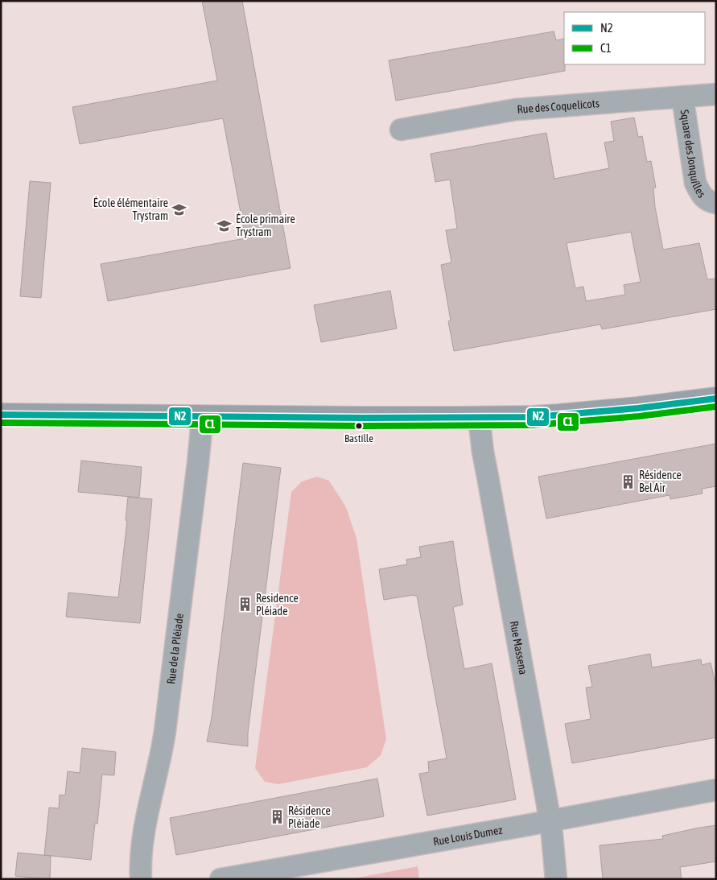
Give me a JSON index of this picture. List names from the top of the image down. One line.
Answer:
{"streets":{"street":["Rue des Coquelicots","Square des Jonquilles","Rue de la Pléiade","Rue Massena","Rue Louis Dumez"]},"crossings":[["Rue des Coquelicots","Square des Jonquilles"],["Rue Massena","Rue Louis Dumez"]],"places":{"school or university":["École élémentaire Trystram","École primaire Trystram"],"other":["Bastille"],"building":["Résidence Bel Air","Residence Pléiade","Résidence Pléiade"]},"lines":["transit line N2","transit line C1"],"legend":["N2","C1"]}
